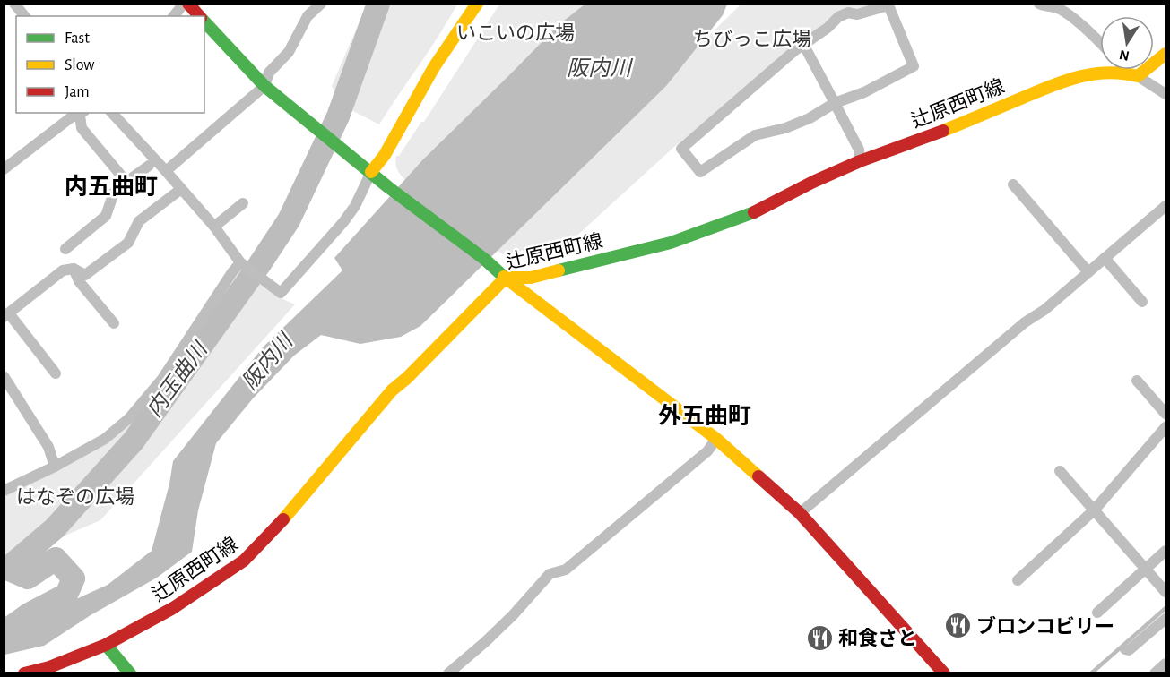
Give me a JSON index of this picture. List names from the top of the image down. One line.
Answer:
{"streets":{"main road":["辻原西町線"]},"districts":["内五曲町","外五曲町"],"water":["阪内川","内玉曲川"],"parks":["いこいの広場","ちびっこ広場","はなぞの広場"],"places":{"restaurant":["ブロンコビリー","和食さと"]},"legend":["Fast","Slow","Jam"],"north":"bottom"}
